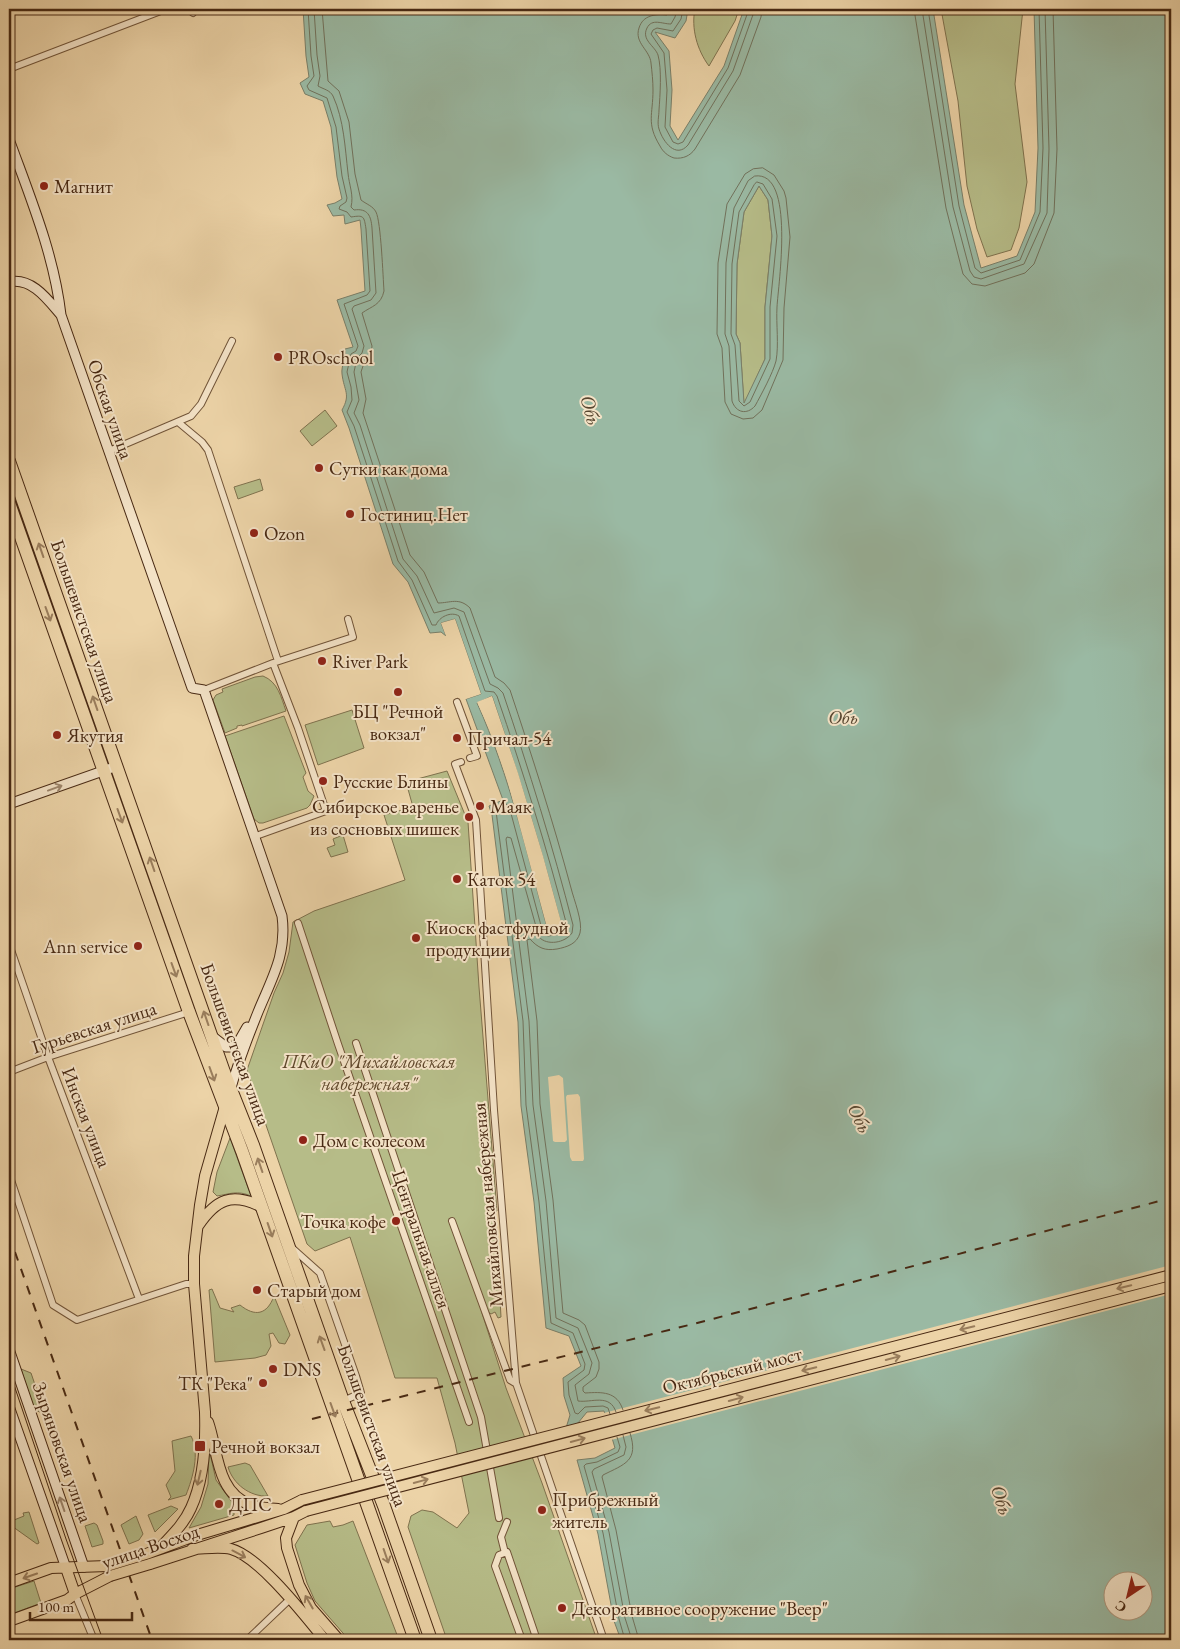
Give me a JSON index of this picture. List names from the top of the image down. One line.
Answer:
{"streets":{"highway":["Большевистская улица"],"main road":["Октябрьский мост","Зыряновская улица","улица Восход"],"street":["Обская улица","Гурьевская улица","Инская улица","Михайловская набережная","Центральная аллея"]},"crossings":[["Большевистская улица","Гурьевская улица"],["Гурьевская улица","Инская улица"],["Октябрьский мост","улица Восход"],["Зыряновская улица","улица Восход"]],"water":["Обь"],"parks":["ПКиО \"Михайловская набережная\""],"places":{"other":["Магнит","PROschool","Сутки как дома","Гостиниц.Нет","Ozon","River Park","БЦ \"Речной вокзал\"","Якутия","Причал-54","Русские Блины","Маяк","Сибирское варенье из сосновых шишек","Каток 54","Киоск фастфудной продукции","Ann service","Дом с колесом","Точка кофе","Старый дом","DNS","ТК \"Река\"","ДПС","Прибрежный житель","Декоративное сооружение \"Веер\""],"transit":["Речной вокзал"]},"scale_bar":"100 m","north":"bottom left"}
